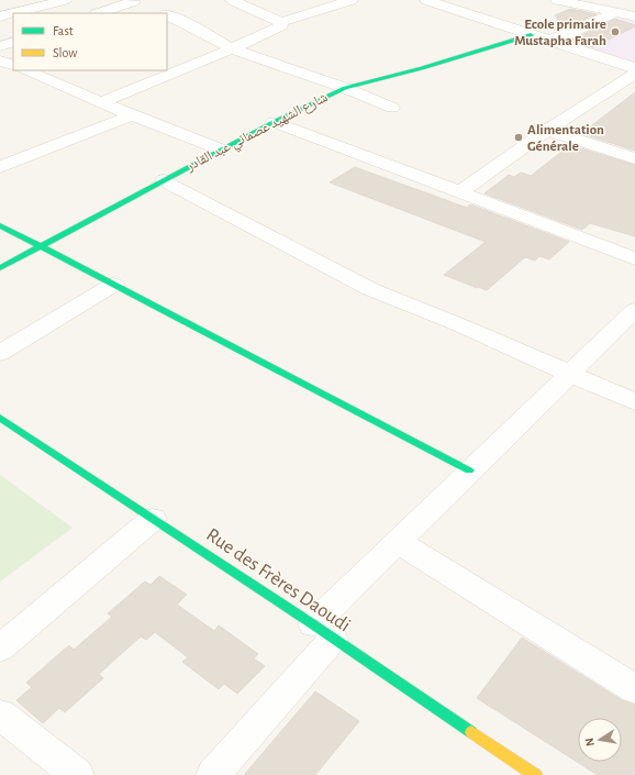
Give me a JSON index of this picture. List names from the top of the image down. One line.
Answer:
{"streets":{"street":["شارع الشهيد عصماني عبد القادر","Rue des Frères Daoudi"]},"places":["Ecole primaire Mustapha Farah","Alimentation Générale"],"legend":["Fast","Slow"],"north":"left"}
